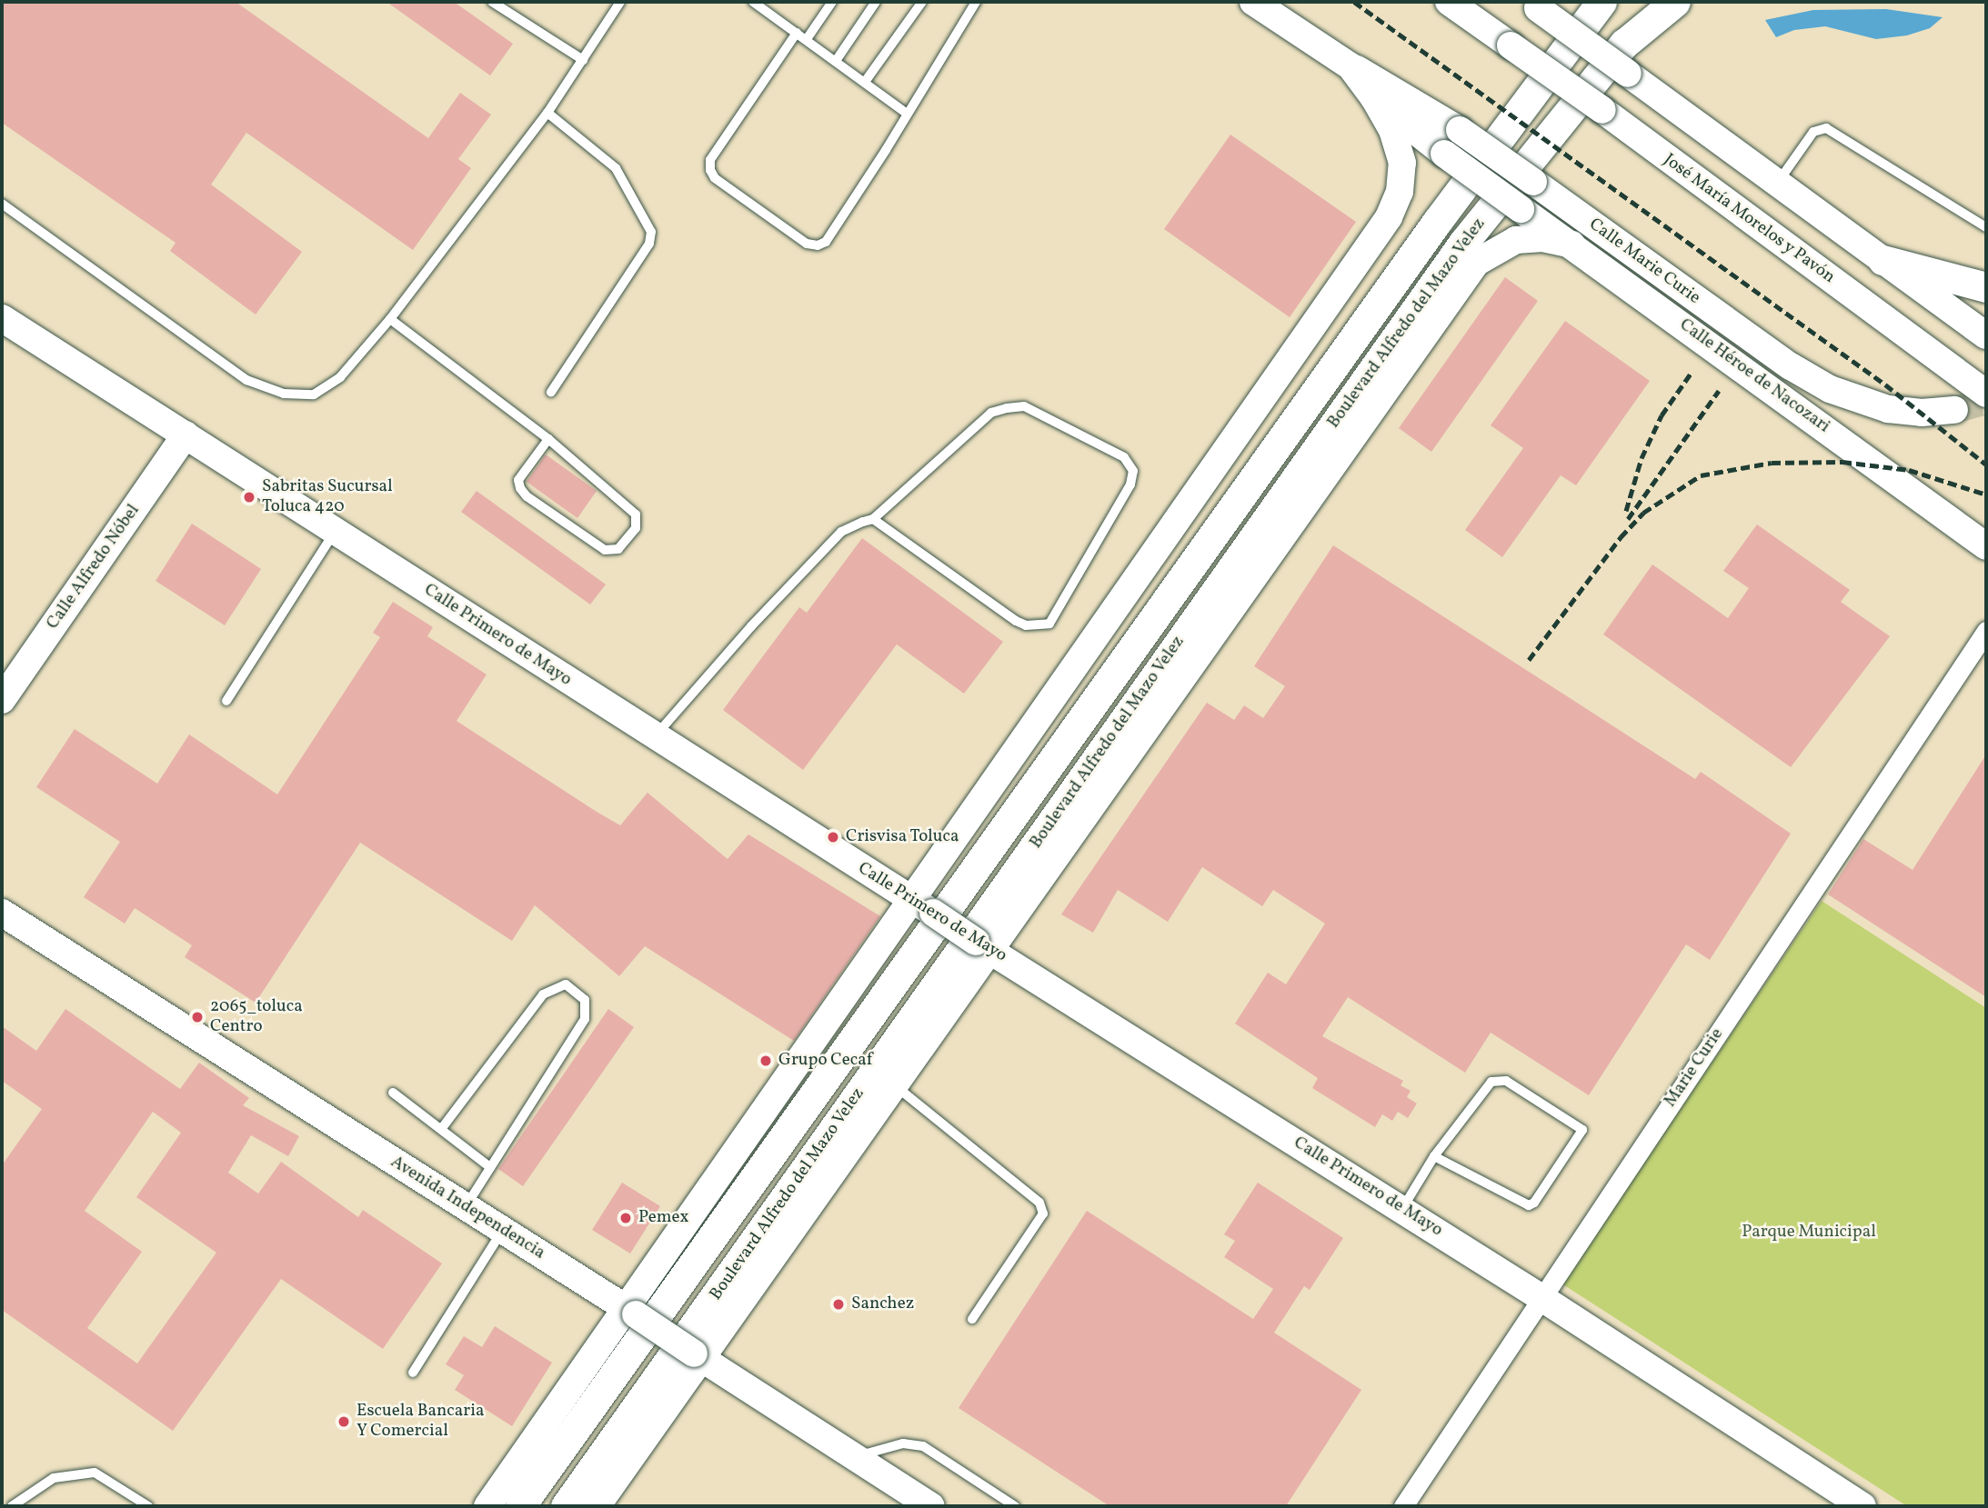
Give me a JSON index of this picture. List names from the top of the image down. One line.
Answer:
{"streets":{"main road":["José María Morelos y Pavón","Calle Marie Curie","Boulevard Alfredo del Mazo Velez","Calle Héroe de Nacozari","Calle Alfredo Nóbel","Calle Primero de Mayo","Avenida Independencia"],"street":["Marie Curie"]},"crossings":[["Boulevard Alfredo del Mazo Velez","Calle Héroe de Nacozari"],["Boulevard Alfredo del Mazo Velez","Calle Primero de Mayo"],["Boulevard Alfredo del Mazo Velez","Avenida Independencia"],["Calle Alfredo Nóbel","Calle Primero de Mayo"],["Calle Primero de Mayo","Marie Curie"]],"parks":["Parque Municipal"],"places":["Sabritas Sucursal Toluca 420","Crisvisa Toluca","2065_toluca Centro","Grupo Cecaf","Pemex","Sanchez","Escuela Bancaria Y Comercial"]}
